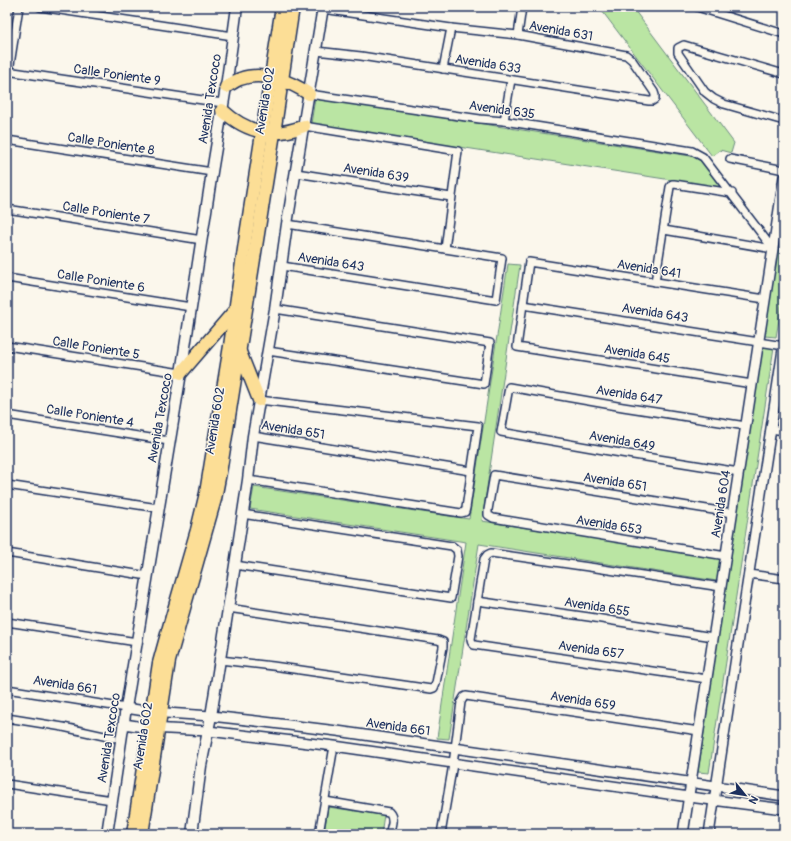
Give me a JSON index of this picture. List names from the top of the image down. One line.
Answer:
{"streets":{"main road":["Avenida Texcoco","Avenida 602"],"street":["Avenida 631","Avenida 633","Calle Poniente 9","Avenida 635","Calle Poniente 8","Avenida 639","Calle Poniente 7","Avenida 643","Avenida 641","Calle Poniente 6","Calle Poniente 5","Avenida 645","Avenida 647","Calle Poniente 4","Avenida 651","Avenida 649","Avenida 604","Avenida 653","Avenida 655","Avenida 657","Avenida 661","Avenida 659"]},"crossings":[["Avenida 631","Avenida 633"],["Calle Poniente 9","Avenida Texcoco"],["Avenida Texcoco","Calle Poniente 8"],["Avenida Texcoco","Calle Poniente 7"],["Avenida Texcoco","Calle Poniente 6"],["Avenida Texcoco","Calle Poniente 5"],["Avenida Texcoco","Calle Poniente 4"],["Avenida Texcoco","Avenida 661"],["Avenida 602","Avenida 661"],["Avenida 643","Avenida 641"],["Avenida 643","Avenida 645"],["Avenida 643","Avenida 604"],["Avenida 641","Avenida 645"],["Avenida 641","Avenida 604"],["Avenida 645","Avenida 604"],["Avenida 647","Avenida 649"],["Avenida 647","Avenida 604"],["Avenida 651","Avenida 604"],["Avenida 651","Avenida 653"],["Avenida 649","Avenida 604"],["Avenida 604","Avenida 653"],["Avenida 604","Avenida 655"],["Avenida 604","Avenida 657"],["Avenida 604","Avenida 661"],["Avenida 604","Avenida 659"],["Avenida 655","Avenida 657"],["Avenida 661","Avenida 659"]],"north":"bottom right"}
